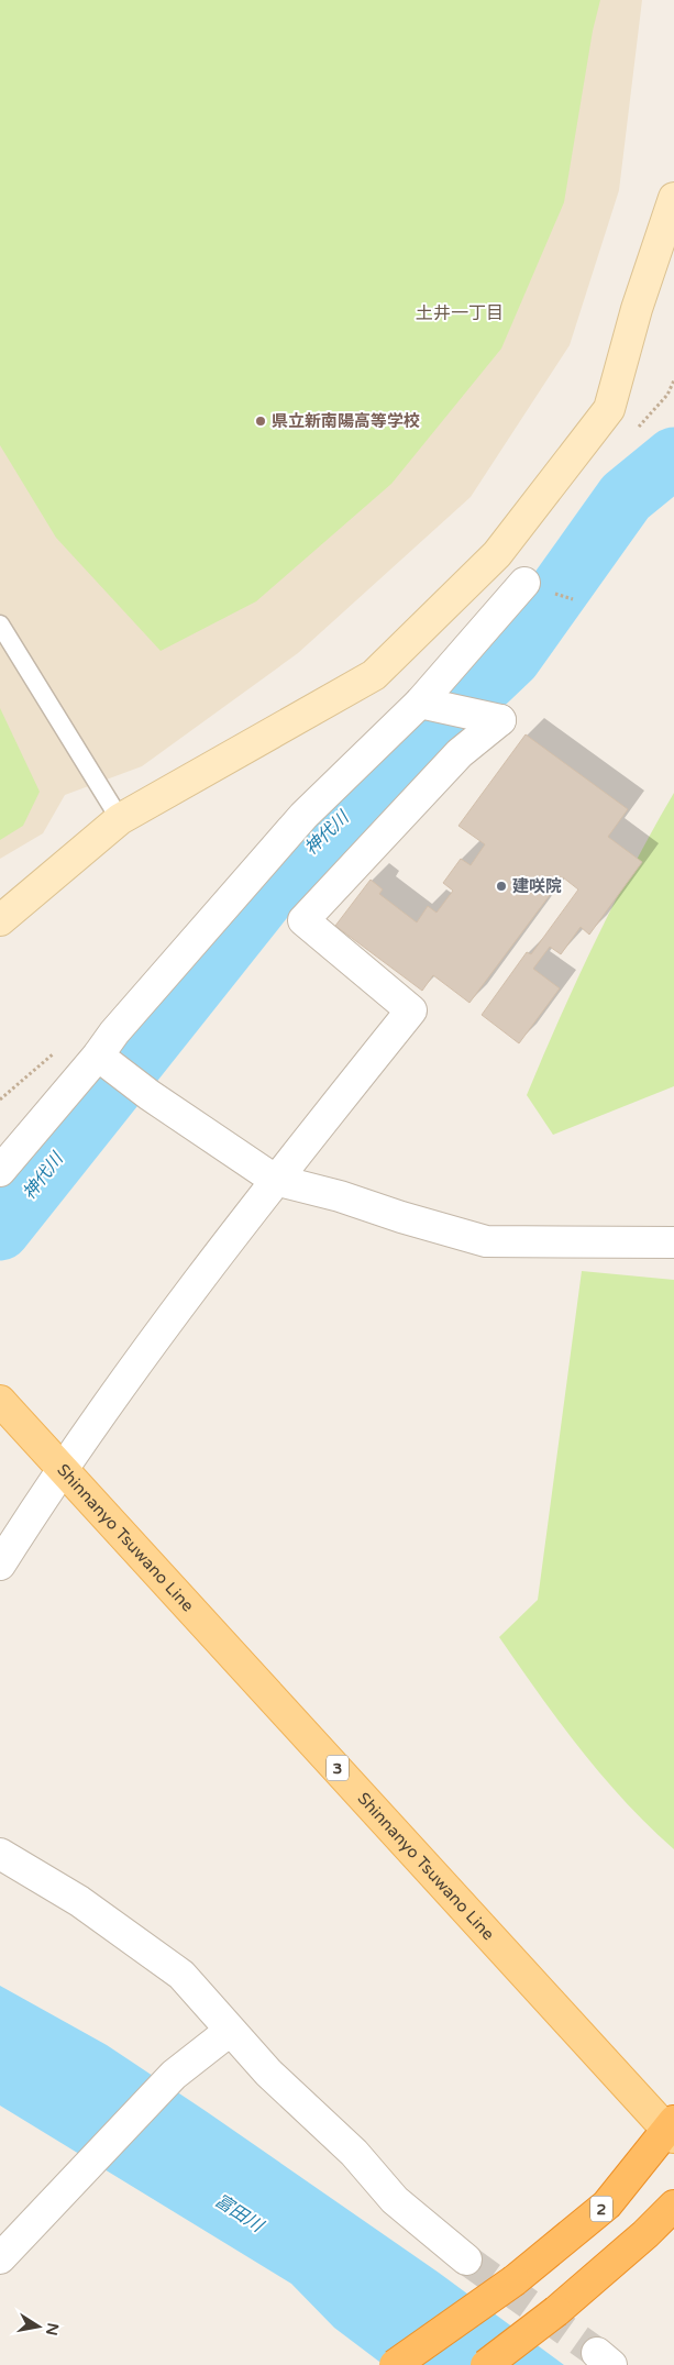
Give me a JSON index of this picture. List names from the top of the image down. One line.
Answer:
{"streets":{"highway":["2"],"main road":["Shinnanyo Tsuwano Line","3"]},"crossings":[["Shinnanyo Tsuwano Line","2"]],"districts":["土井一丁目"],"water":["神代川","富田川"],"places":["県立新南陽高等学校","建咲院"],"north":"right"}
